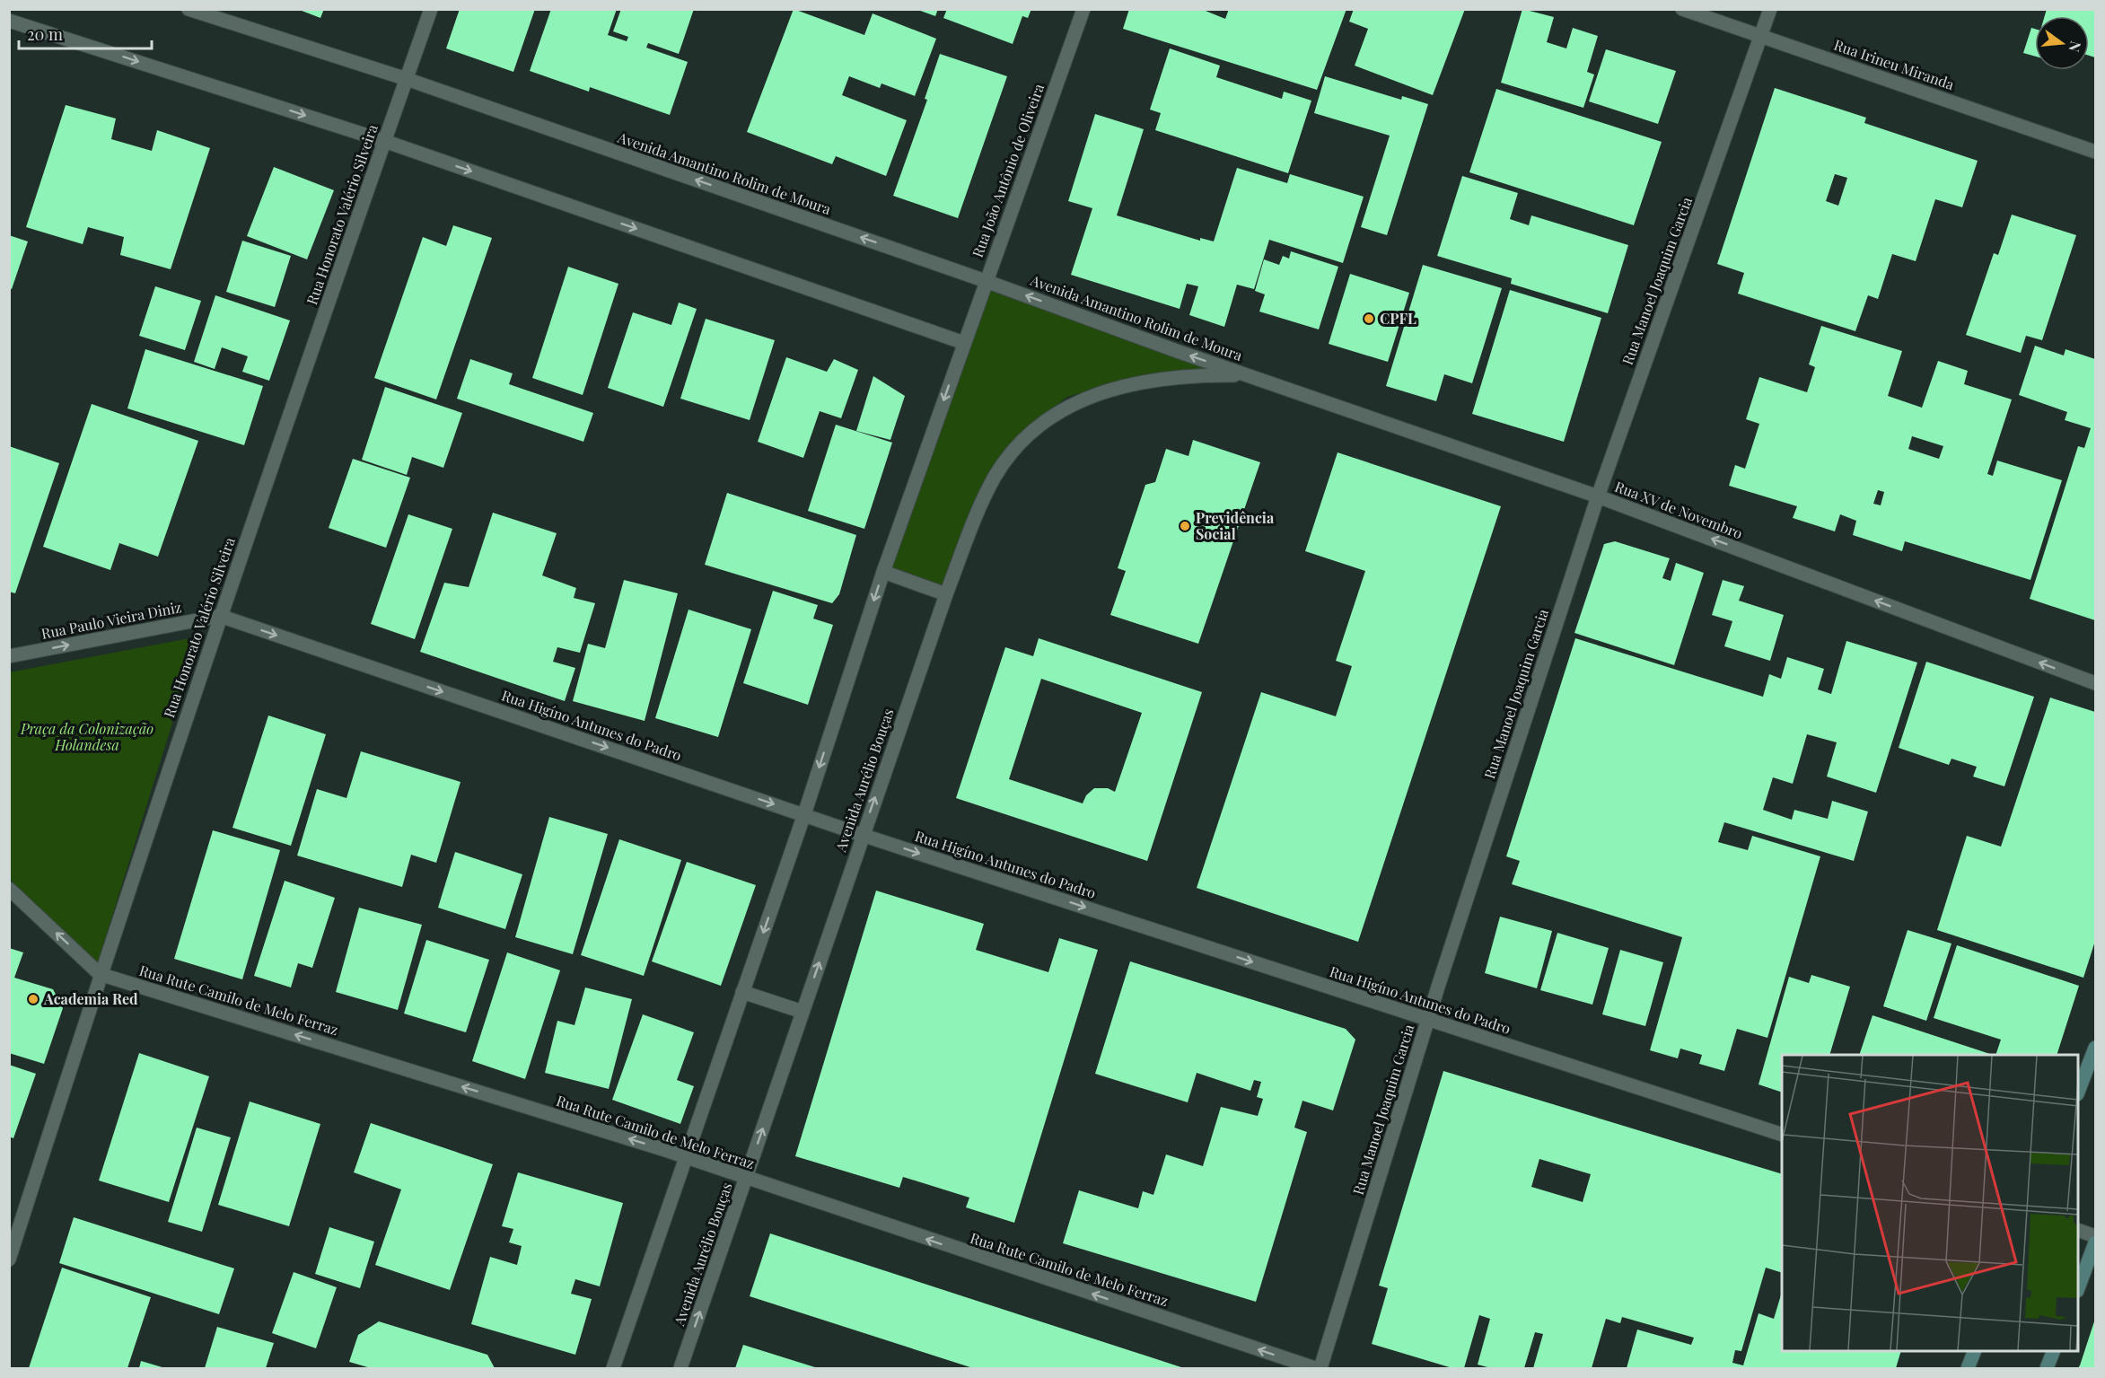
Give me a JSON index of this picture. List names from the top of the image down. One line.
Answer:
{"streets":{"street":["Rua Irineu Miranda","Rua João Antônio de Oliveira","Avenida Amantino Rolim de Moura","Rua Honorato Valério Silveira","Rua Manoel Joaquim Garcia","Rua XV de Novembro","Rua Paulo Vieira Diniz","Rua Higíno Antunes do Padro","Avenida Aurélio Bouças","Rua Rute Camilo de Melo Ferraz"]},"crossings":[["Rua Irineu Miranda","Rua Manoel Joaquim Garcia"],["Rua João Antônio de Oliveira","Avenida Amantino Rolim de Moura"],["Avenida Amantino Rolim de Moura","Rua Honorato Valério Silveira"],["Avenida Amantino Rolim de Moura","Rua XV de Novembro"],["Avenida Amantino Rolim de Moura","Avenida Aurélio Bouças"],["Rua Honorato Valério Silveira","Rua Paulo Vieira Diniz"],["Rua Honorato Valério Silveira","Rua Higíno Antunes do Padro"],["Rua Honorato Valério Silveira","Rua Rute Camilo de Melo Ferraz"],["Rua Manoel Joaquim Garcia","Rua XV de Novembro"],["Rua Manoel Joaquim Garcia","Rua Higíno Antunes do Padro"],["Rua XV de Novembro","Avenida Aurélio Bouças"],["Rua Paulo Vieira Diniz","Rua Higíno Antunes do Padro"],["Rua Higíno Antunes do Padro","Avenida Aurélio Bouças"],["Avenida Aurélio Bouças","Rua Rute Camilo de Melo Ferraz"]],"one_way":["Rua XV de Novembro","Rua Paulo Vieira Diniz","Rua Higíno Antunes do Padro","Rua Rute Camilo de Melo Ferraz"],"parks":["Praça da Colonização Holandesa"],"places":["CPFL","Previdência Social","Academia Red"],"scale_bar":"20 m","north":"right"}
